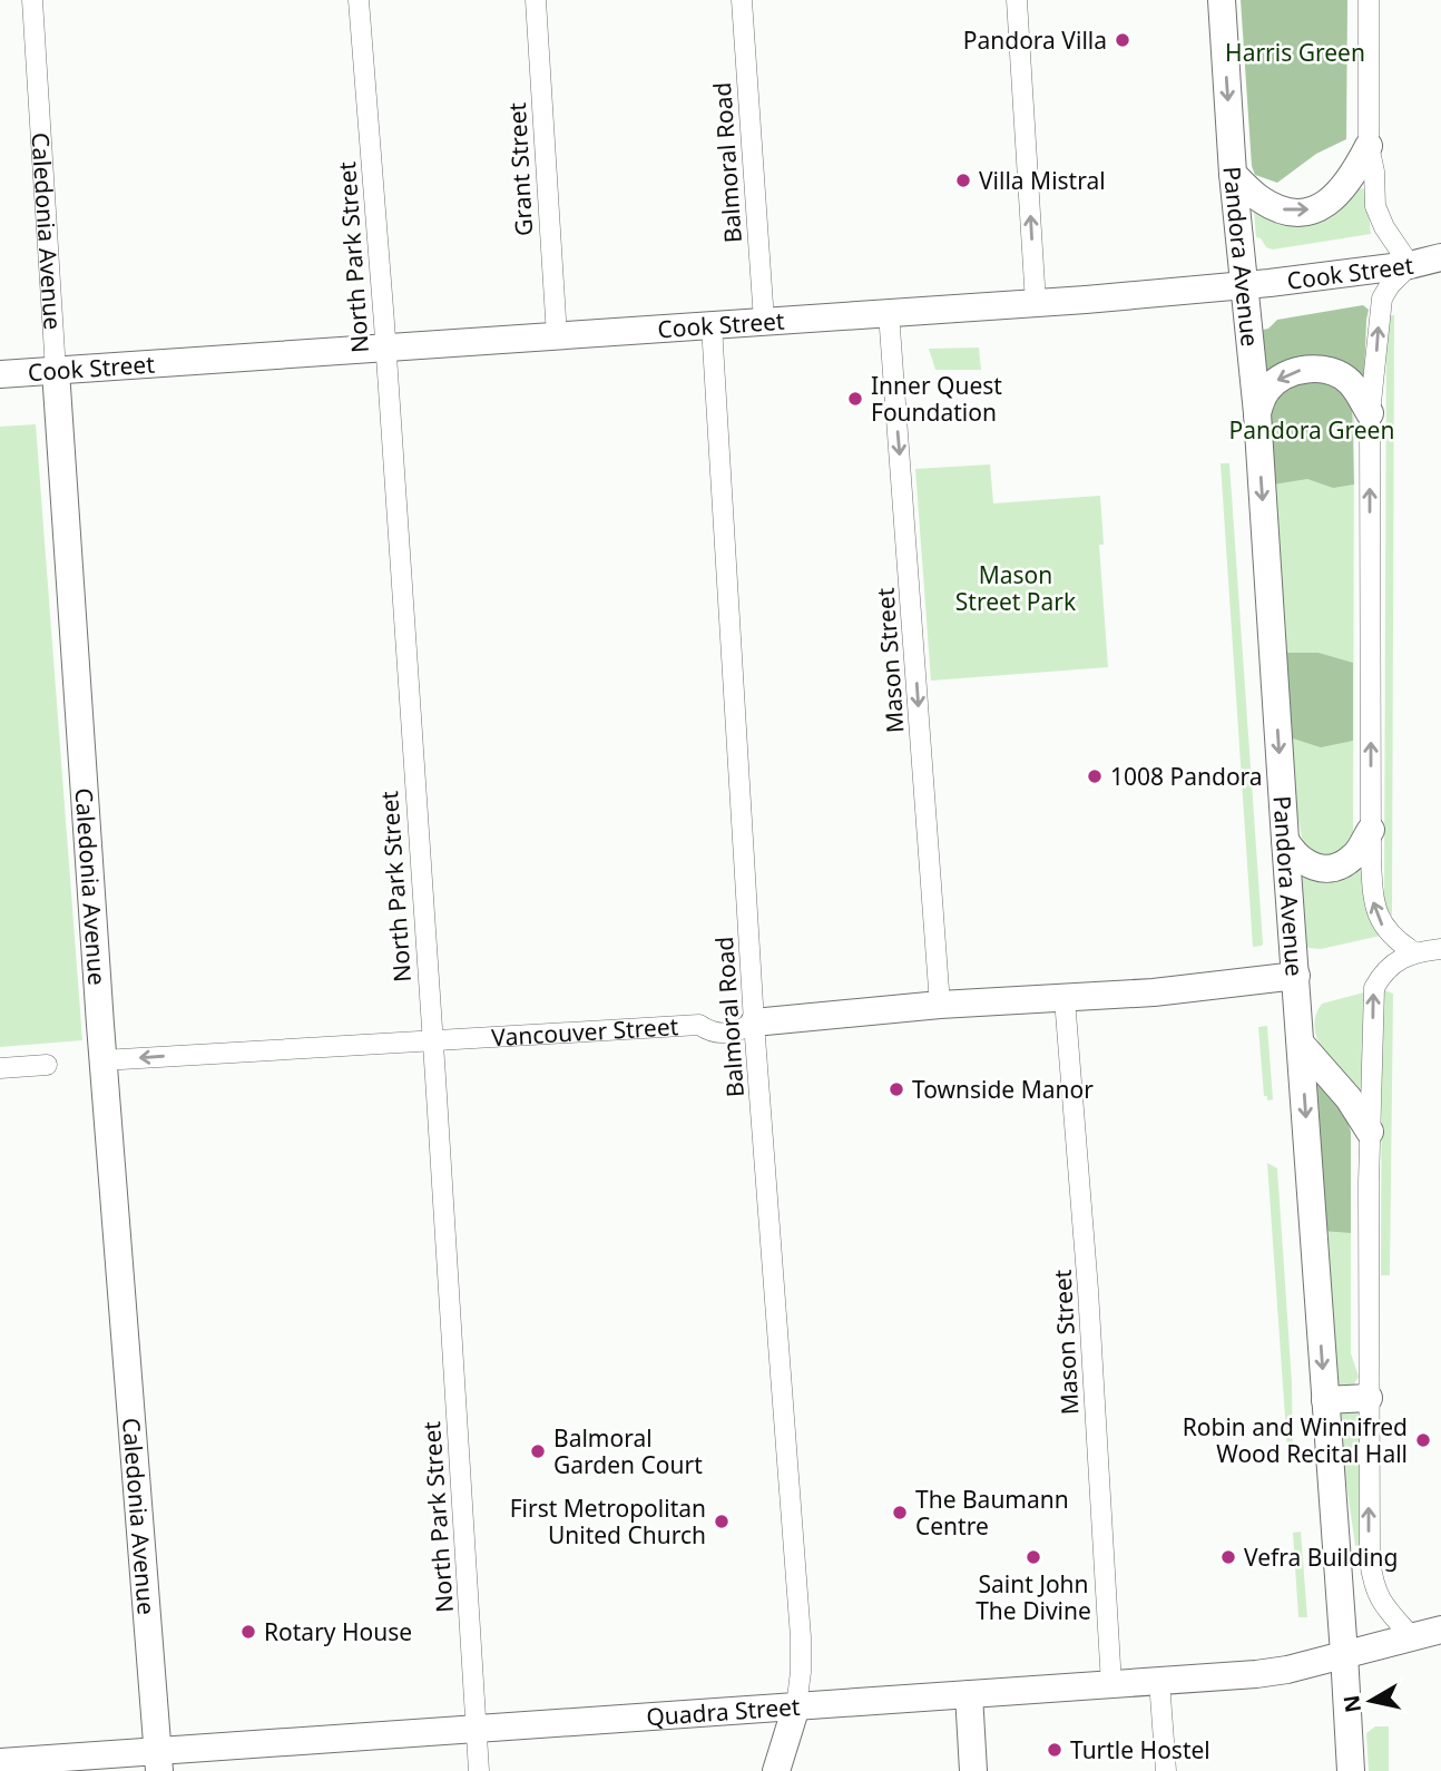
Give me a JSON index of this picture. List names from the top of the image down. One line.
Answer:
{"streets":{"main road":["Caledonia Avenue","Pandora Avenue","Cook Street","Vancouver Street","Quadra Street"],"street":["Balmoral Road","Grant Street","North Park Street","Mason Street"]},"crossings":[["Balmoral Road","Cook Street"],["Balmoral Road","Vancouver Street"],["Balmoral Road","Quadra Street"],["Grant Street","Cook Street"],["Caledonia Avenue","Cook Street"],["Caledonia Avenue","Vancouver Street"],["Caledonia Avenue","Quadra Street"],["Pandora Avenue","Cook Street"],["Pandora Avenue","Vancouver Street"],["Pandora Avenue","Quadra Street"],["North Park Street","Cook Street"],["North Park Street","Vancouver Street"],["North Park Street","Quadra Street"],["Cook Street","Mason Street"],["Mason Street","Vancouver Street"],["Mason Street","Quadra Street"]],"one_way":["Pandora Avenue","Mason Street"],"parks":["Harris Green","Pandora Green","Mason Street Park"],"places":["Pandora Villa","Villa Mistral","Inner Quest Foundation","1008 Pandora","Townside Manor","Robin and Winnifred Wood Recital Hall","Balmoral Garden Court","The Baumann Centre","First Metropolitan United Church","Saint John The Divine","Vefra Building","Rotary House","Turtle Hostel"],"north":"left"}
